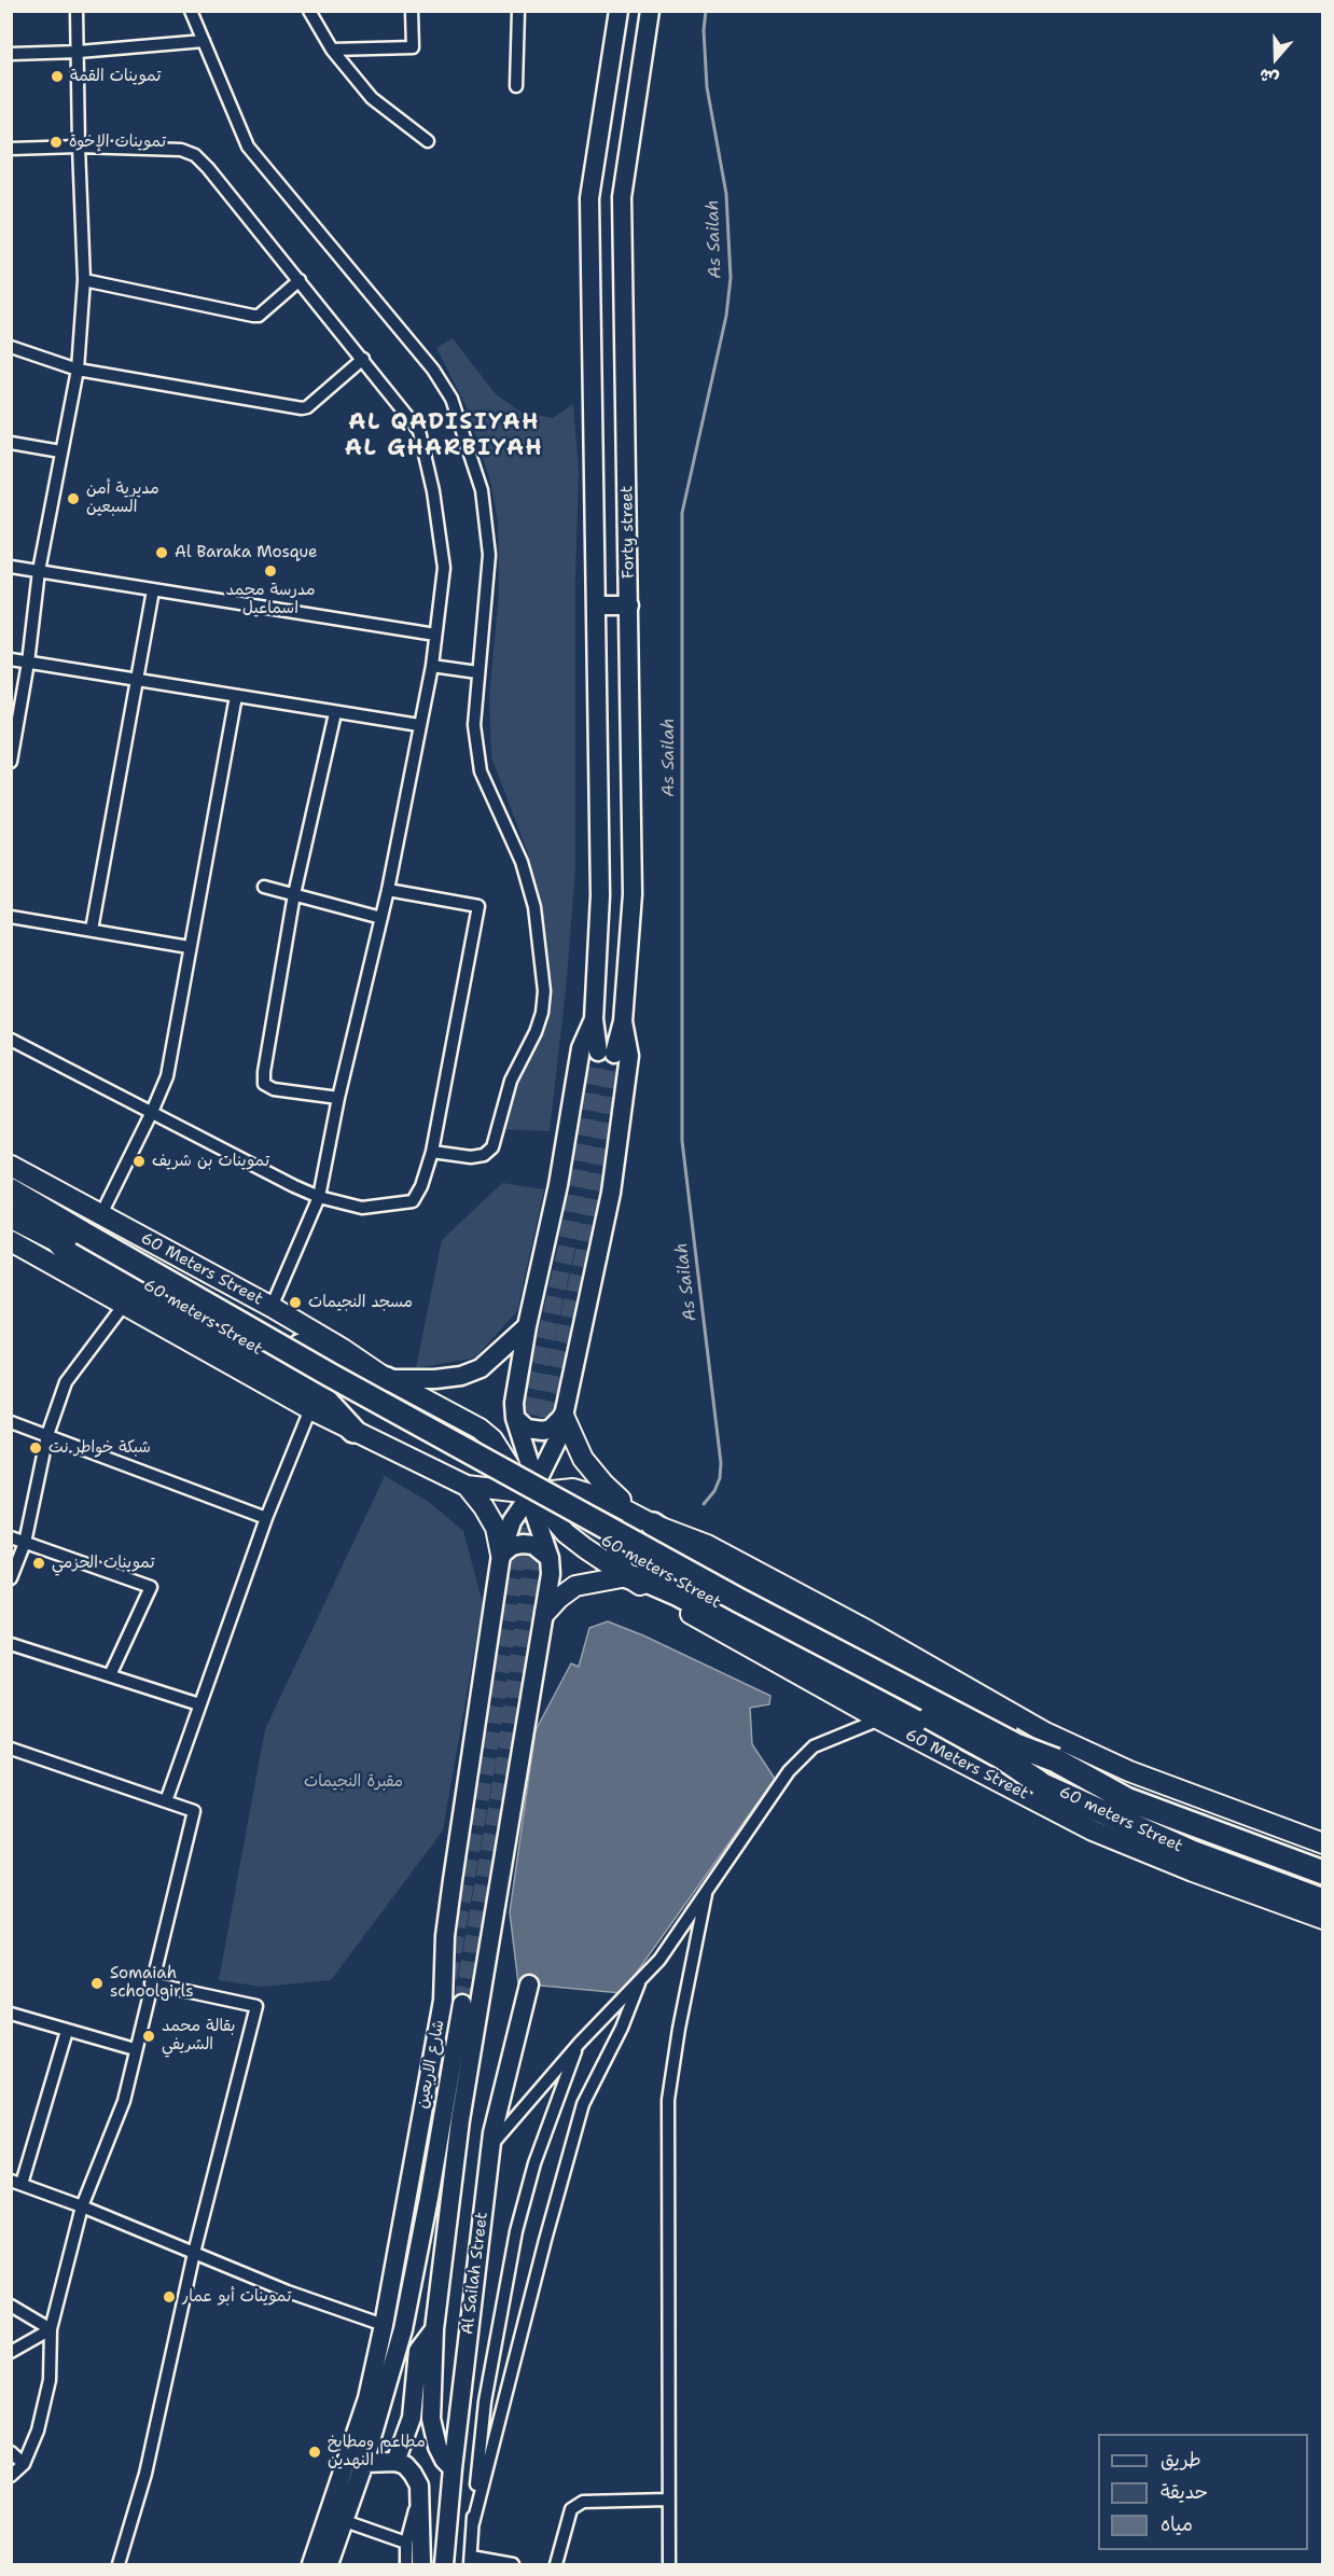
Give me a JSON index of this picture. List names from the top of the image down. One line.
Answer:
{"streets":{"highway":["60 meters Street"],"main road":["Forty street","60 Meters Street","شارع الاربعين","Al Sailah Street"]},"crossings":[["Forty street","شارع الاربعين"],["60 Meters Street","شارع الاربعين"]],"districts":["AL QADISIYAH AL GHARBIYAH"],"water":["As Sailah"],"parks":["مقبرة النجيمات"],"places":["تموينات القمة","تموينات الإخوة","مديرية أمن السبعين","Al Baraka Mosque","مدرسة محمد اسماعيل","تموينات بن شريف","مسجد النجيمات","شبكة خواطر نت","تموينات الحزمي","Somaiah schoolgirls","بقالة محمد الشريفي","تموينات أبو عمار","مطاعم ومطابخ النهدين"],"legend":["طريق","حديقة","مياه"],"north":"bottom"}
